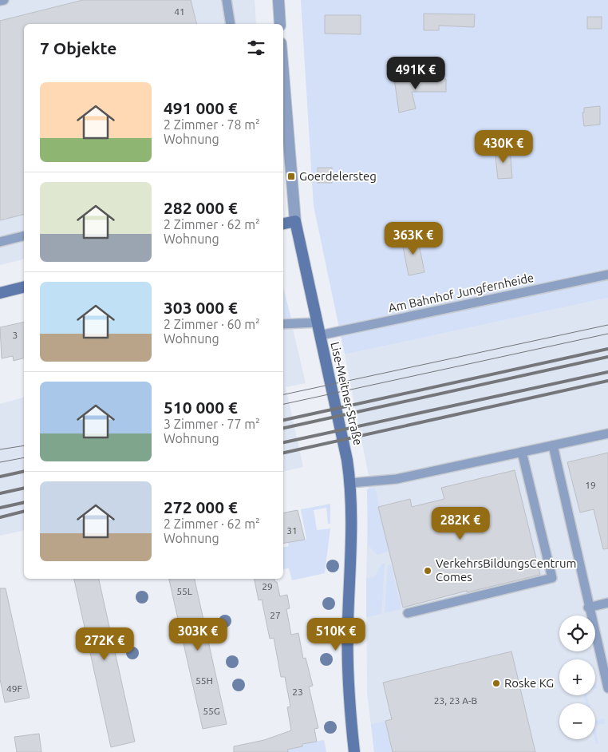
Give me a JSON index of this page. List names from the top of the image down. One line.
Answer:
{"streets":{"main road":["Lise-Meitner-Straße"],"lane":["Am Bahnhof Jungfernheide"]},"crossings":[["Am Bahnhof Jungfernheide","Lise-Meitner-Straße"]],"places":{"transit":["Goerdelersteg"],"other":["VerkehrsBildungsCentrum Comes","Roske KG"]},"house_numbers":["41","3","19","31","29","55L","27","55H","49F","23","23, 23 A-B","55G"],"page":{"heading":"7 Objekte","price":["491K €","430K €","363K €","282K €","303K €","510K €","272K €"],"list":[{"name":"491 000 €","note":"2 Zimmer · 78 m² · Wohnung"},{"name":"282 000 €","note":"2 Zimmer · 62 m² · Wohnung"},{"name":"303 000 €","note":"2 Zimmer · 60 m² · Wohnung"},{"name":"510 000 €","note":"3 Zimmer · 77 m² · Wohnung"},{"name":"272 000 €","note":"2 Zimmer · 62 m² · Wohnung"}],"map_buttons":["+","−"]}}
